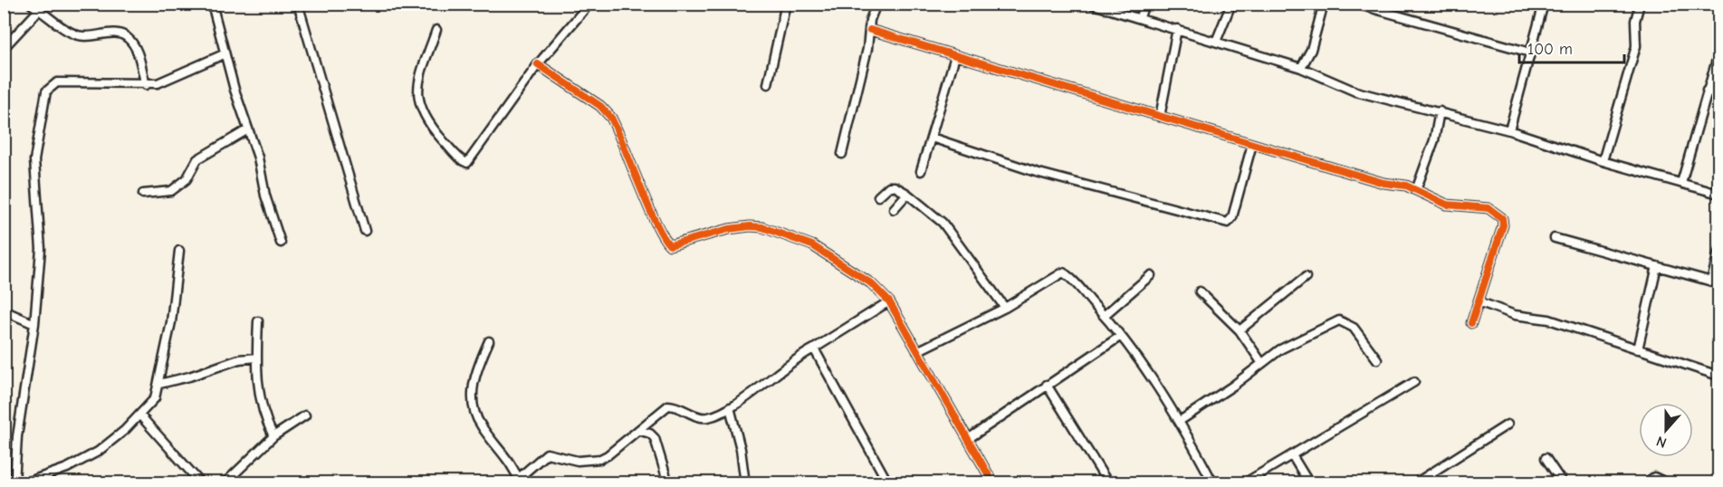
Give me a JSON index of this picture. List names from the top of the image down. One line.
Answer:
{"scale_bar":"100 m","north":"bottom"}
